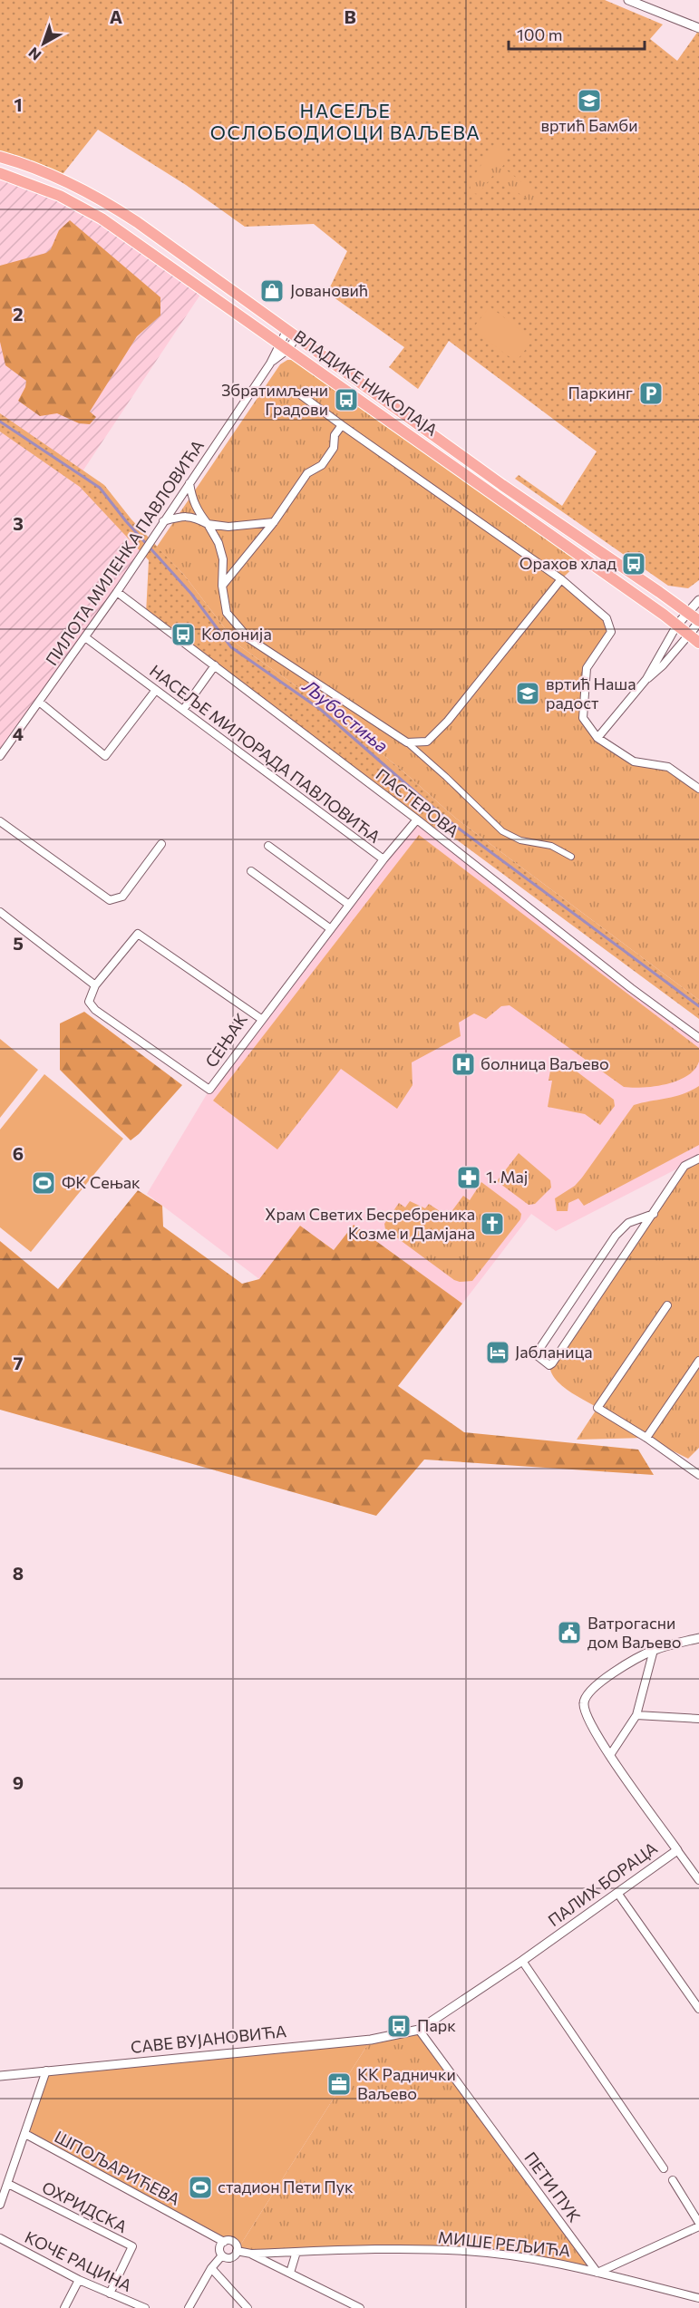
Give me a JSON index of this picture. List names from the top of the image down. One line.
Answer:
{"streets":{"main road":["ВЛАДИКЕ НИКОЛАЈА"],"street":["ПИЛОТА МИЛЕНКА ПАВЛОВИЋА","НАСЕЉЕ МИЛОРАДА ПАВЛОВИЋА","ПАСТЕРОВА","СЕЊАК","ПАЛИХ БОРАЦА","САВЕ ВУЈАНОВИЋА","ШПОЉАРИЋЕВА","ПЕТИ ПУК","ОХРИДСКА","МИШЕ РЕЉИЋА","КОЧЕ РАЦИНА"]},"crossings":[["ВЛАДИКЕ НИКОЛАЈА","ПИЛОТА МИЛЕНКА ПАВЛОВИЋА"],["ПИЛОТА МИЛЕНКА ПАВЛОВИЋА","НАСЕЉЕ МИЛОРАДА ПАВЛОВИЋА"],["ПИЛОТА МИЛЕНКА ПАВЛОВИЋА","ПАСТЕРОВА"],["НАСЕЉЕ МИЛОРАДА ПАВЛОВИЋА","СЕЊАК"],["ПАЛИХ БОРАЦА","САВЕ ВУЈАНОВИЋА"],["ПАЛИХ БОРАЦА","ПЕТИ ПУК"],["САВЕ ВУЈАНОВИЋА","ПЕТИ ПУК"],["ШПОЉАРИЋЕВА","МИШЕ РЕЉИЋА"],["ПЕТИ ПУК","МИШЕ РЕЉИЋА"],["ОХРИДСКА","КОЧЕ РАЦИНА"]],"districts":["НАСЕЉЕ ОСЛОБОДИОЦИ ВАЉЕВА"],"water":["Љубостиња"],"places":{"school or university":["вртић Бамби","вртић Наша радост"],"shop":["Јовановић"],"parking":["Паркинг"],"bus stop":["Збратимљени Градови","Орахов хлад","Колонија","Парк"],"hospital":["болница Ваљево"],"pharmacy":["1. Мај"],"sports":["ФК Сењак","стадион Пети Пук"],"church":["Храм Светих Бесребреника Козме и Дамјана"],"hotel":["Јабланица"],"public building":["Ватрогасни дом Ваљево"],"office":["КК Раднички Ваљево"]},"scale_bar":"100 m","north":"bottom left","grid":{"columns":["A","B"],"rows":["1","2","3","4","5","6","7","8","9"]}}
